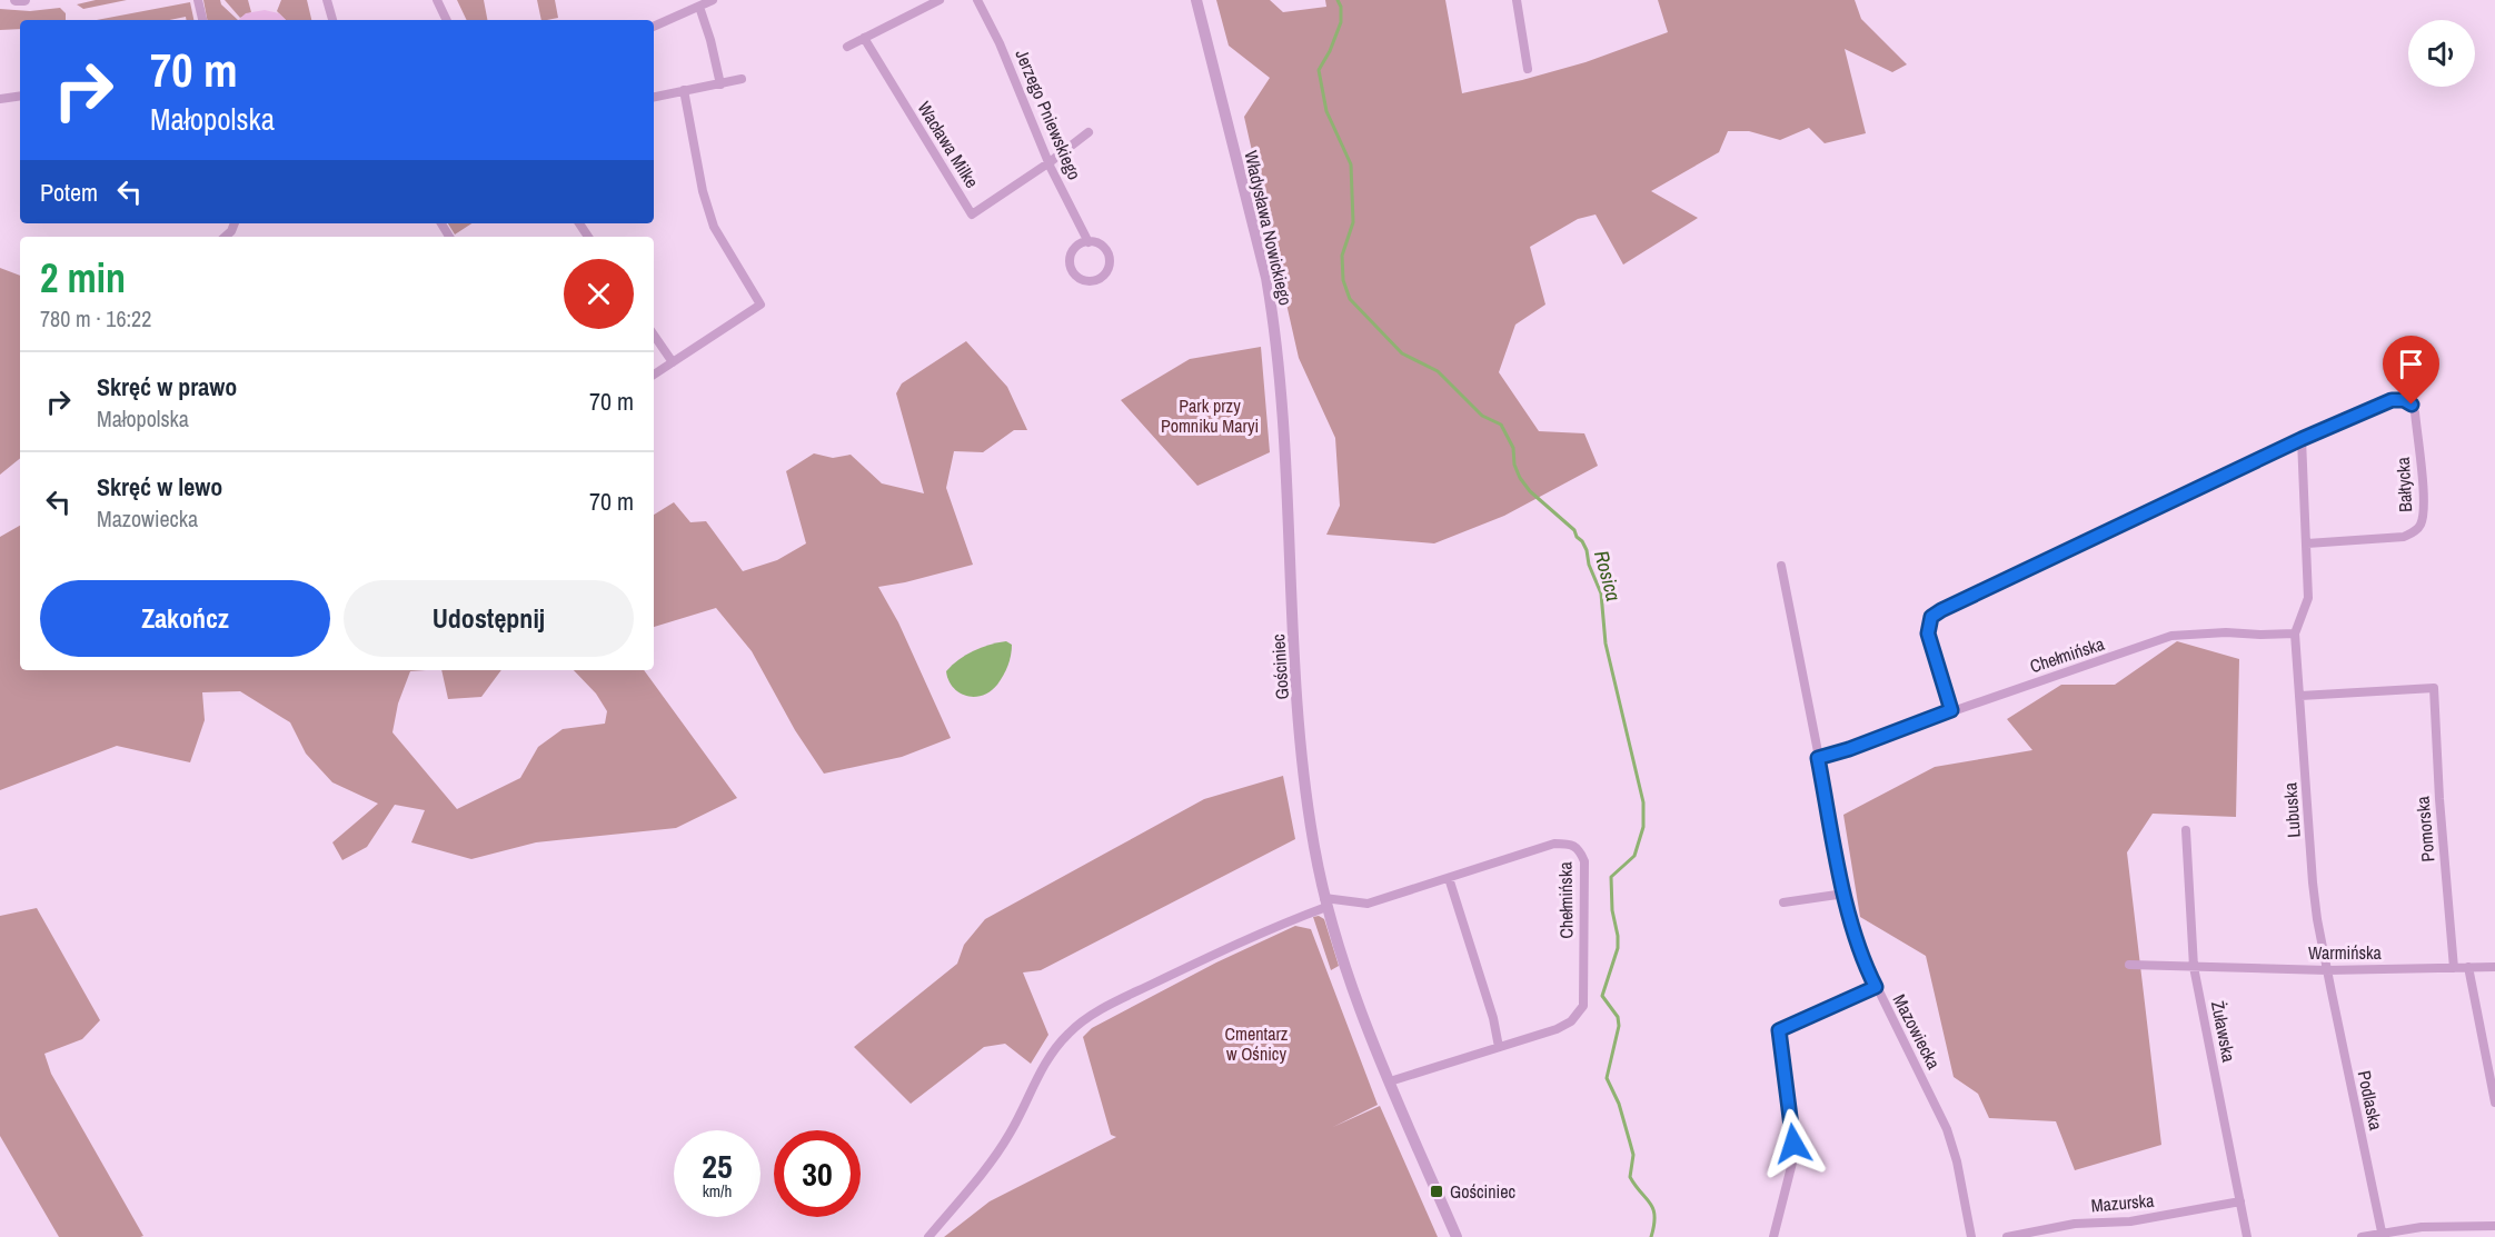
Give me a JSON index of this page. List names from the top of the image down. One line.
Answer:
{"streets":{"street":["Jerzego Pniewskiego","Wacława Milke","Władysława Nowickiego","Bałtycka","Chełmińska","Gościniec","Lubuska","Pomorska","Warmińska","Mazowiecka","Żuławska","Podlaska","Mazurska"]},"crossings":[["Jerzego Pniewskiego","Wacława Milke"],["Władysława Nowickiego","Gościniec"],["Bałtycka","Chełmińska"],["Chełmińska","Gościniec"],["Chełmińska","Lubuska"],["Chełmińska","Mazowiecka"],["Lubuska","Pomorska"],["Lubuska","Warmińska"],["Lubuska","Podlaska"],["Pomorska","Warmińska"],["Warmińska","Żuławska"],["Warmińska","Podlaska"],["Żuławska","Mazurska"]],"water":["Rosica"],"parks":["Park przy Pomniku Maryi","Cmentarz w Ośnicy"],"places":{"transit":["Gościniec"]},"page":{"turn":["70 m","Małopolska"],"then":"Potem","heading":["2 min","780 m · 16:22"],"list":[{"name":"Skręć w prawo","note":"Małopolska","value":"70 m"},{"name":"Skręć w lewo","note":"Mazowiecka","value":"70 m"}],"buttons":["Zakończ","Udostępnij"],"speed":"25 km/h","limit":"30"}}
